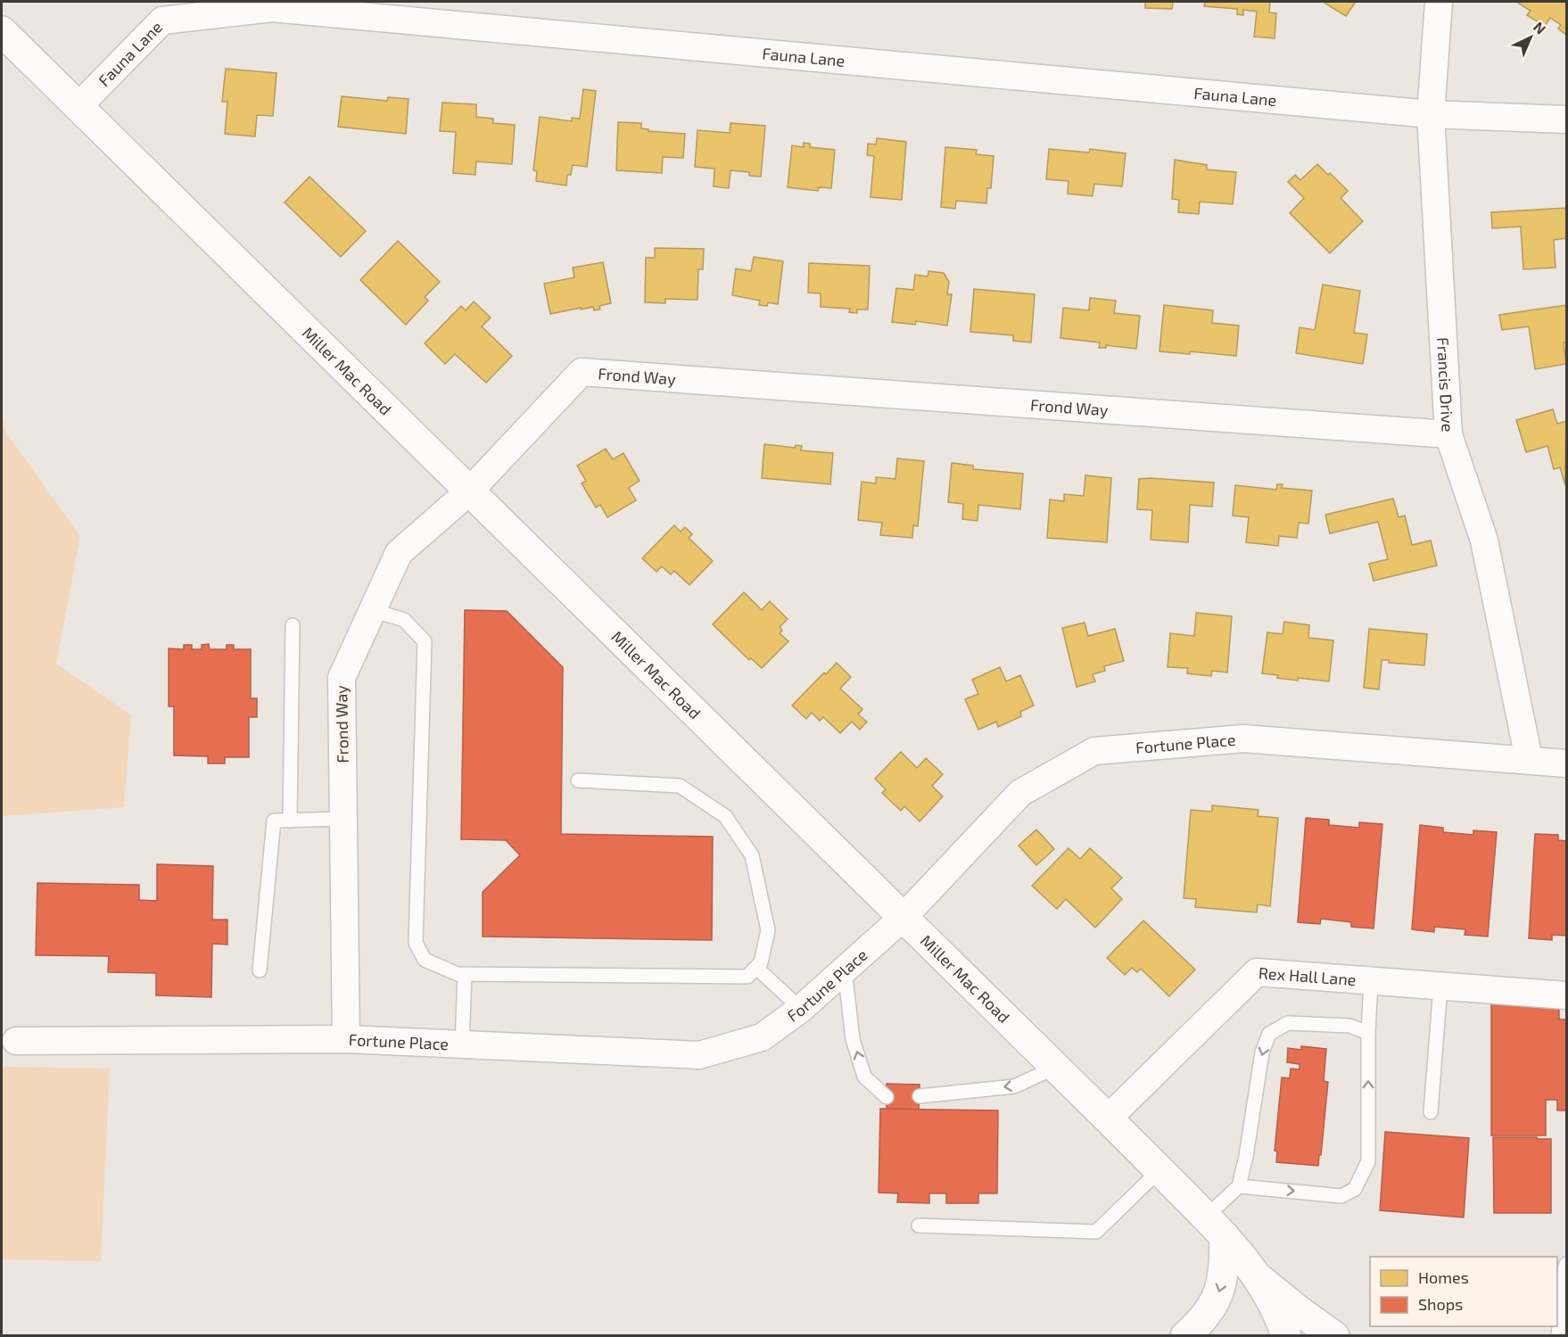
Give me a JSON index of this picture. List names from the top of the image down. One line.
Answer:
{"streets":{"street":["Fauna Lane","Miller Mac Road","Frond Way","Francis Drive","Fortune Place","Rex Hall Lane"]},"crossings":[["Fauna Lane","Miller Mac Road"],["Fauna Lane","Francis Drive"],["Miller Mac Road","Frond Way"],["Miller Mac Road","Fortune Place"],["Miller Mac Road","Rex Hall Lane"],["Frond Way","Francis Drive"],["Frond Way","Fortune Place"],["Francis Drive","Fortune Place"]],"legend":["Homes","Shops"],"north":"top right"}
